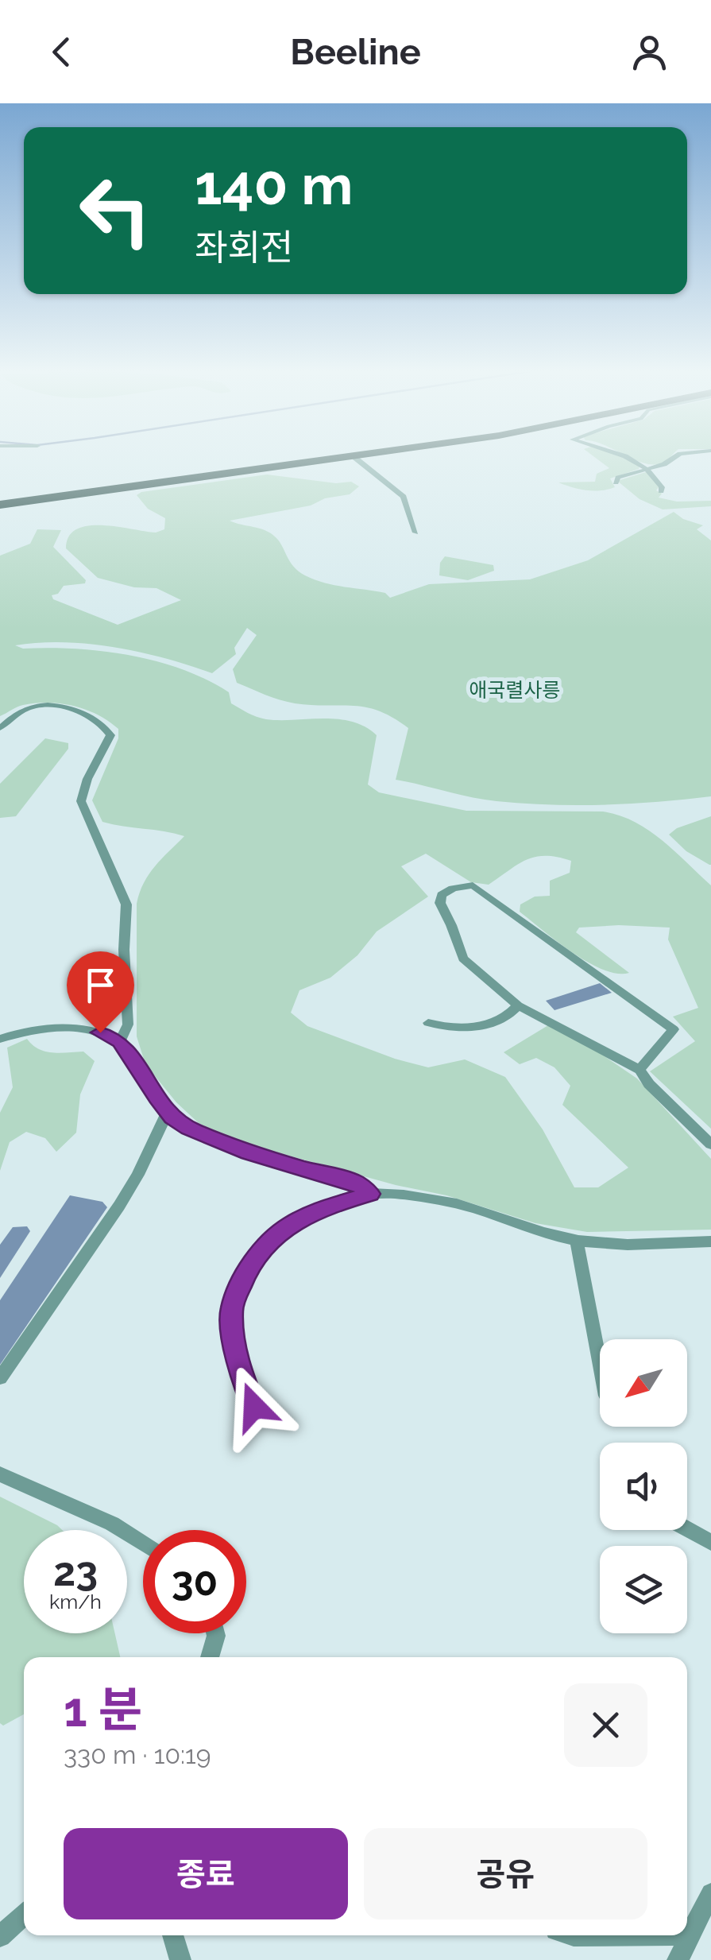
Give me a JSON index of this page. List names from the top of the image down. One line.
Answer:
{"parks":["애국렬사릉"],"north":"bottom left","page":{"header":"Beeline","turn":["140 m","좌회전"],"speed":"23 km/h","limit":"30","heading":["1 분","330 m · 10:19"],"buttons":["종료","공유"]}}
